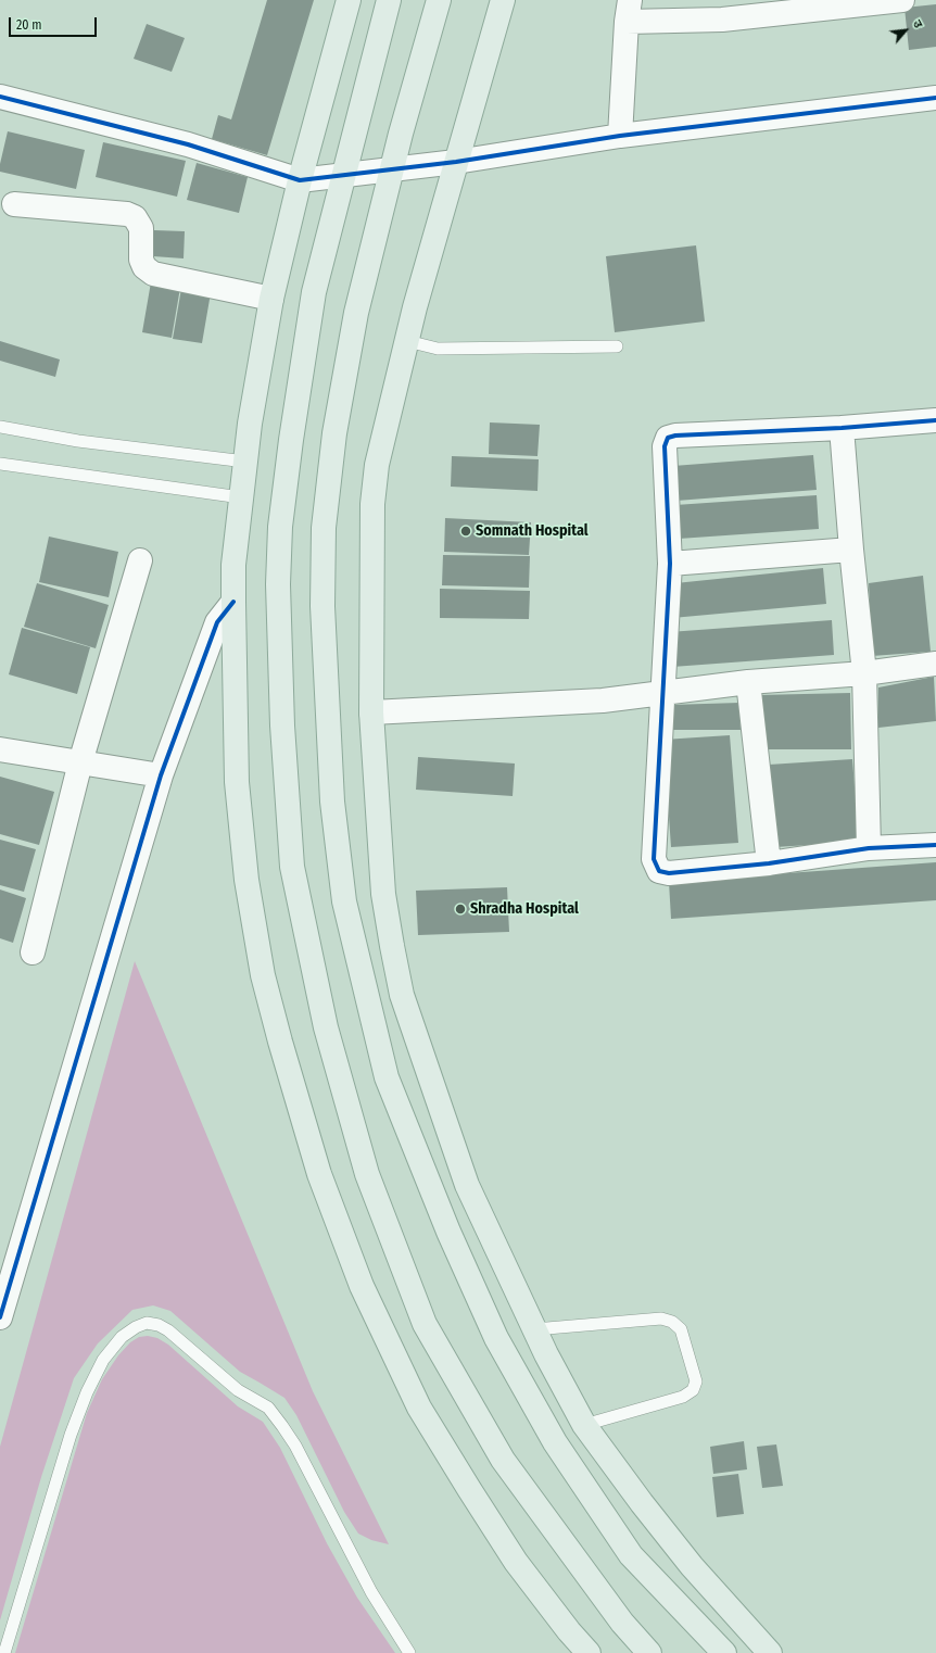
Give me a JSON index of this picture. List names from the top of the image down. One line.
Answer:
{"places":["Somnath Hospital","Shradha Hospital"],"scale_bar":"20 m","north":"top right"}
